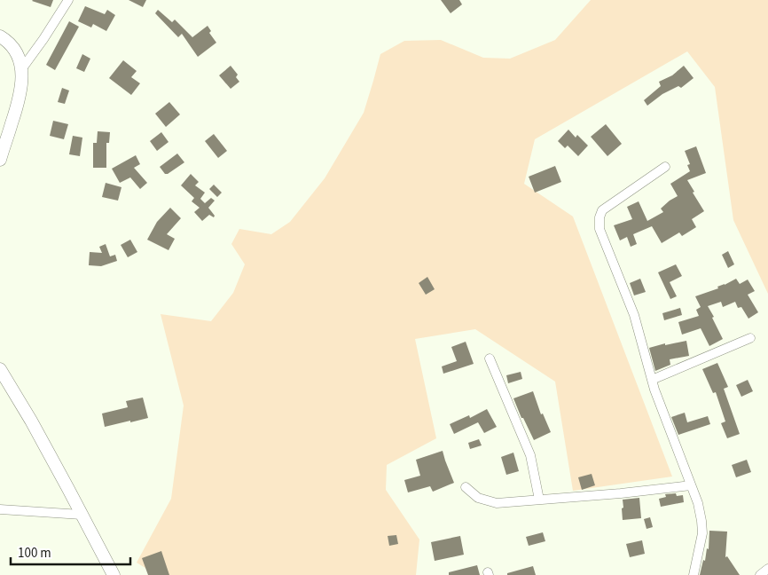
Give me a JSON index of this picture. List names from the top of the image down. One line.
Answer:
{"scale_bar":"100 m"}
